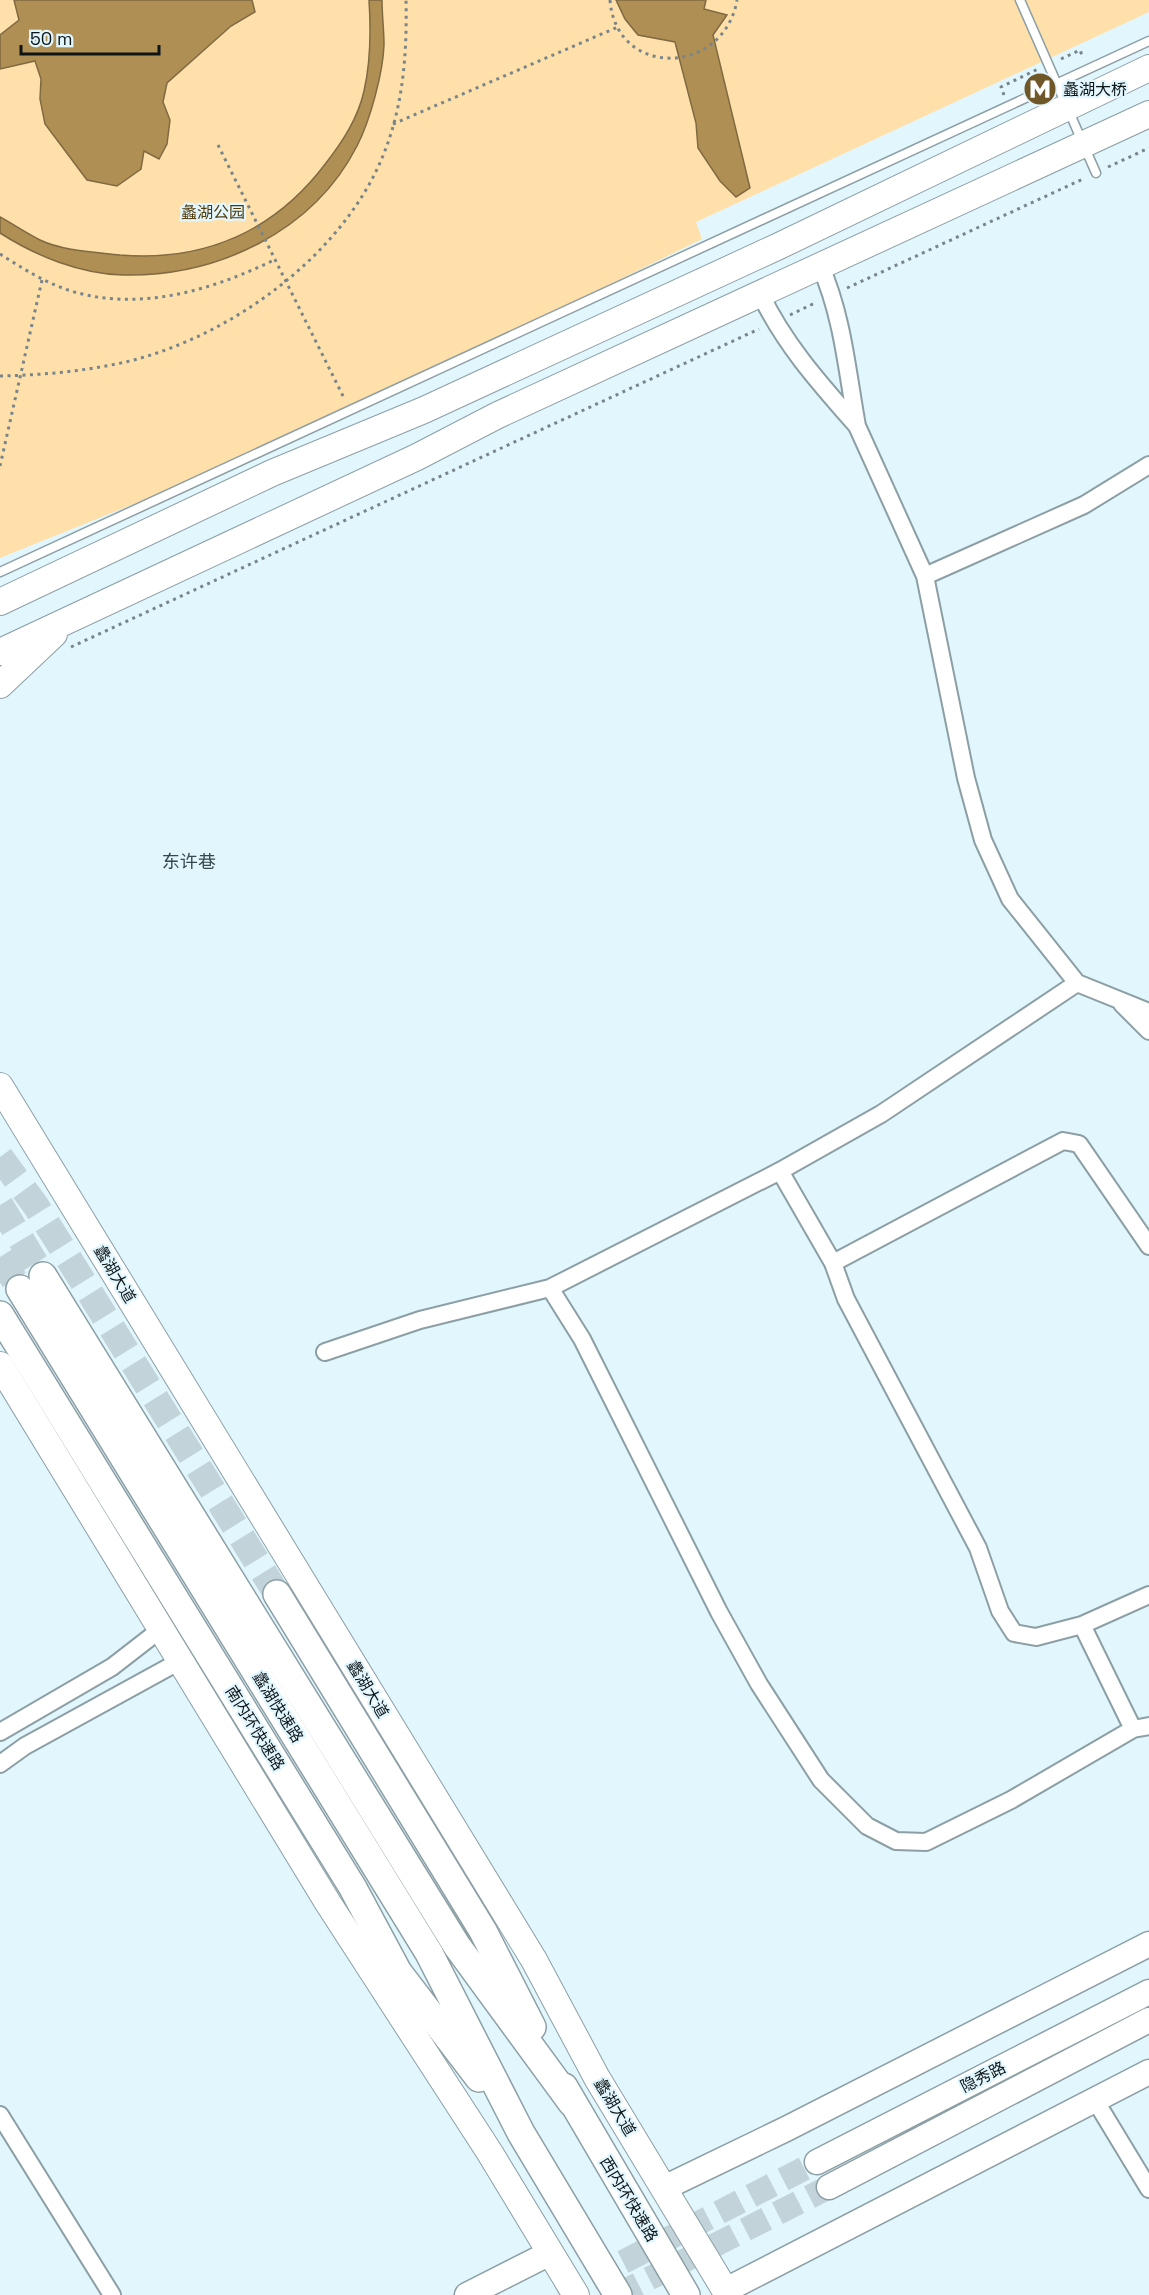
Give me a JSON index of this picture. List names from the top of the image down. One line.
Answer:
{"streets":{"highway":["蠡湖快速路","南内环快速路","西内环快速路"],"main road":["蠡湖大道","隐秀路"]},"crossings":[["蠡湖快速路","南内环快速路"],["蠡湖快速路","西内环快速路"]],"districts":["东许巷"],"parks":["蠡湖公园"],"places":{"metro station":["蠡湖大桥"]},"scale_bar":"50 m"}
